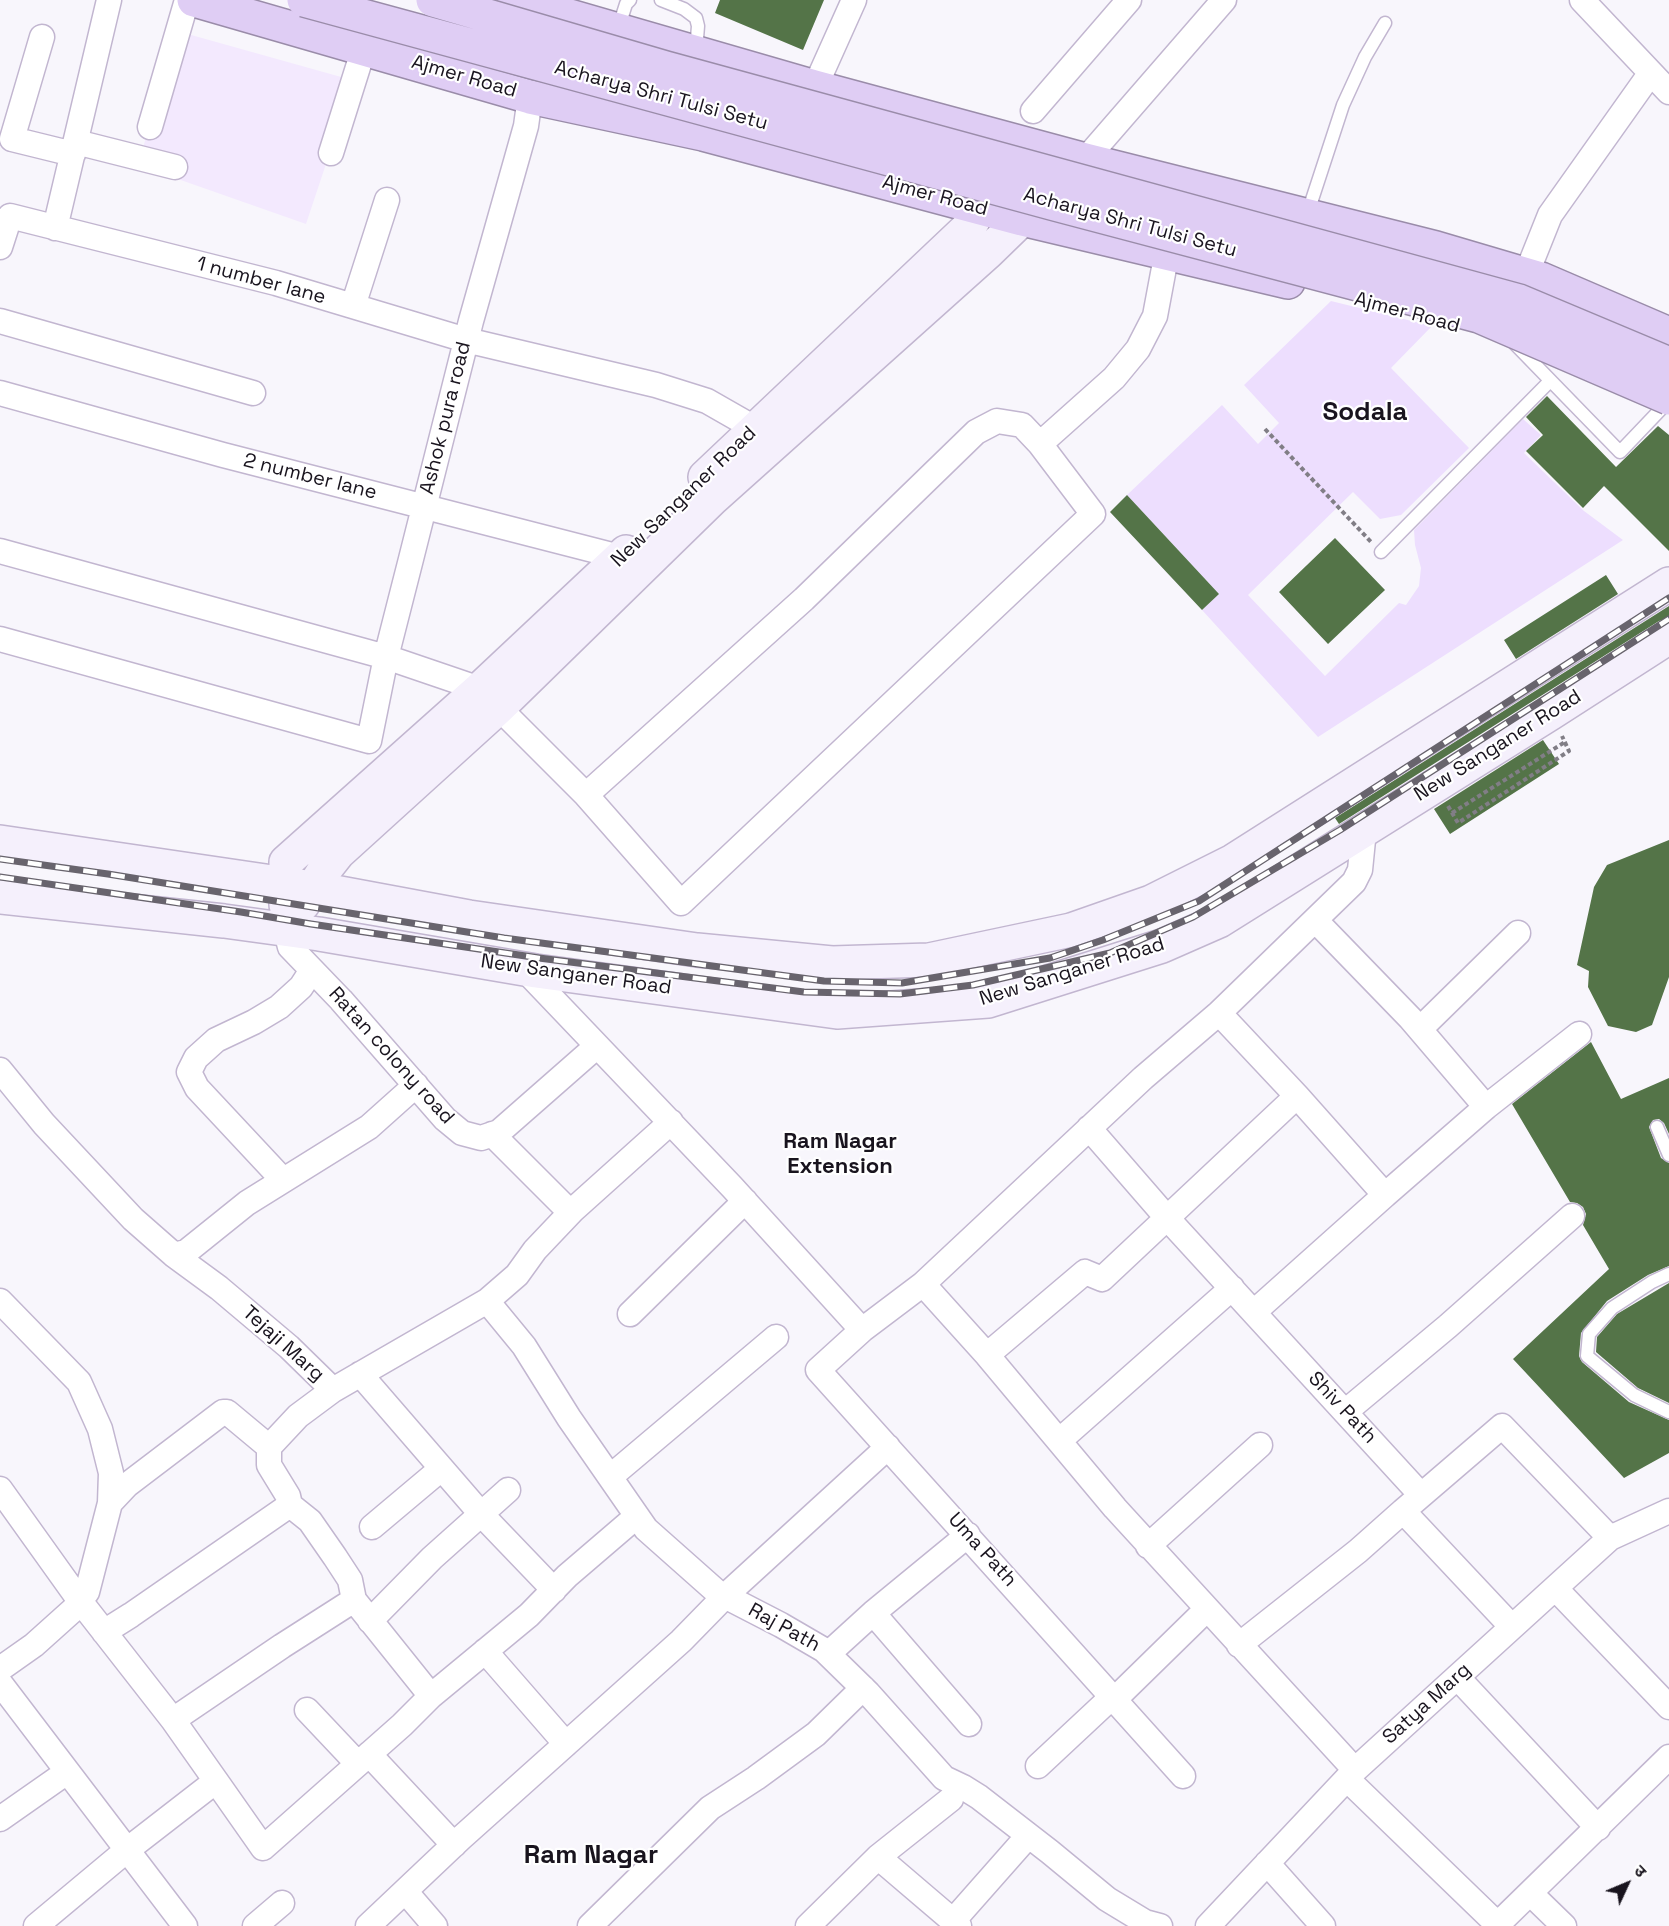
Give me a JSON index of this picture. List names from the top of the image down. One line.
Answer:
{"streets":{"highway":["Ajmer Road","Acharya Shri Tulsi Setu"],"main road":["New Sanganer Road"],"street":["1 number lane","Ashok pura road","2 number lane","Ratan colony road","Tejaji Marg","Shiv Path","Uma Path","Raj Path","Satya Marg"]},"crossings":[["Ajmer Road","Acharya Shri Tulsi Setu"],["Ajmer Road","Ashok pura road"],["Ajmer Road","New Sanganer Road"],["1 number lane","Ashok pura road"],["1 number lane","New Sanganer Road"],["Ashok pura road","2 number lane"],["2 number lane","New Sanganer Road"],["New Sanganer Road","Ratan colony road"],["Tejaji Marg","Raj Path"]],"districts":["Sodala","Ram Nagar Extension","Ram Nagar"],"north":"top right"}
